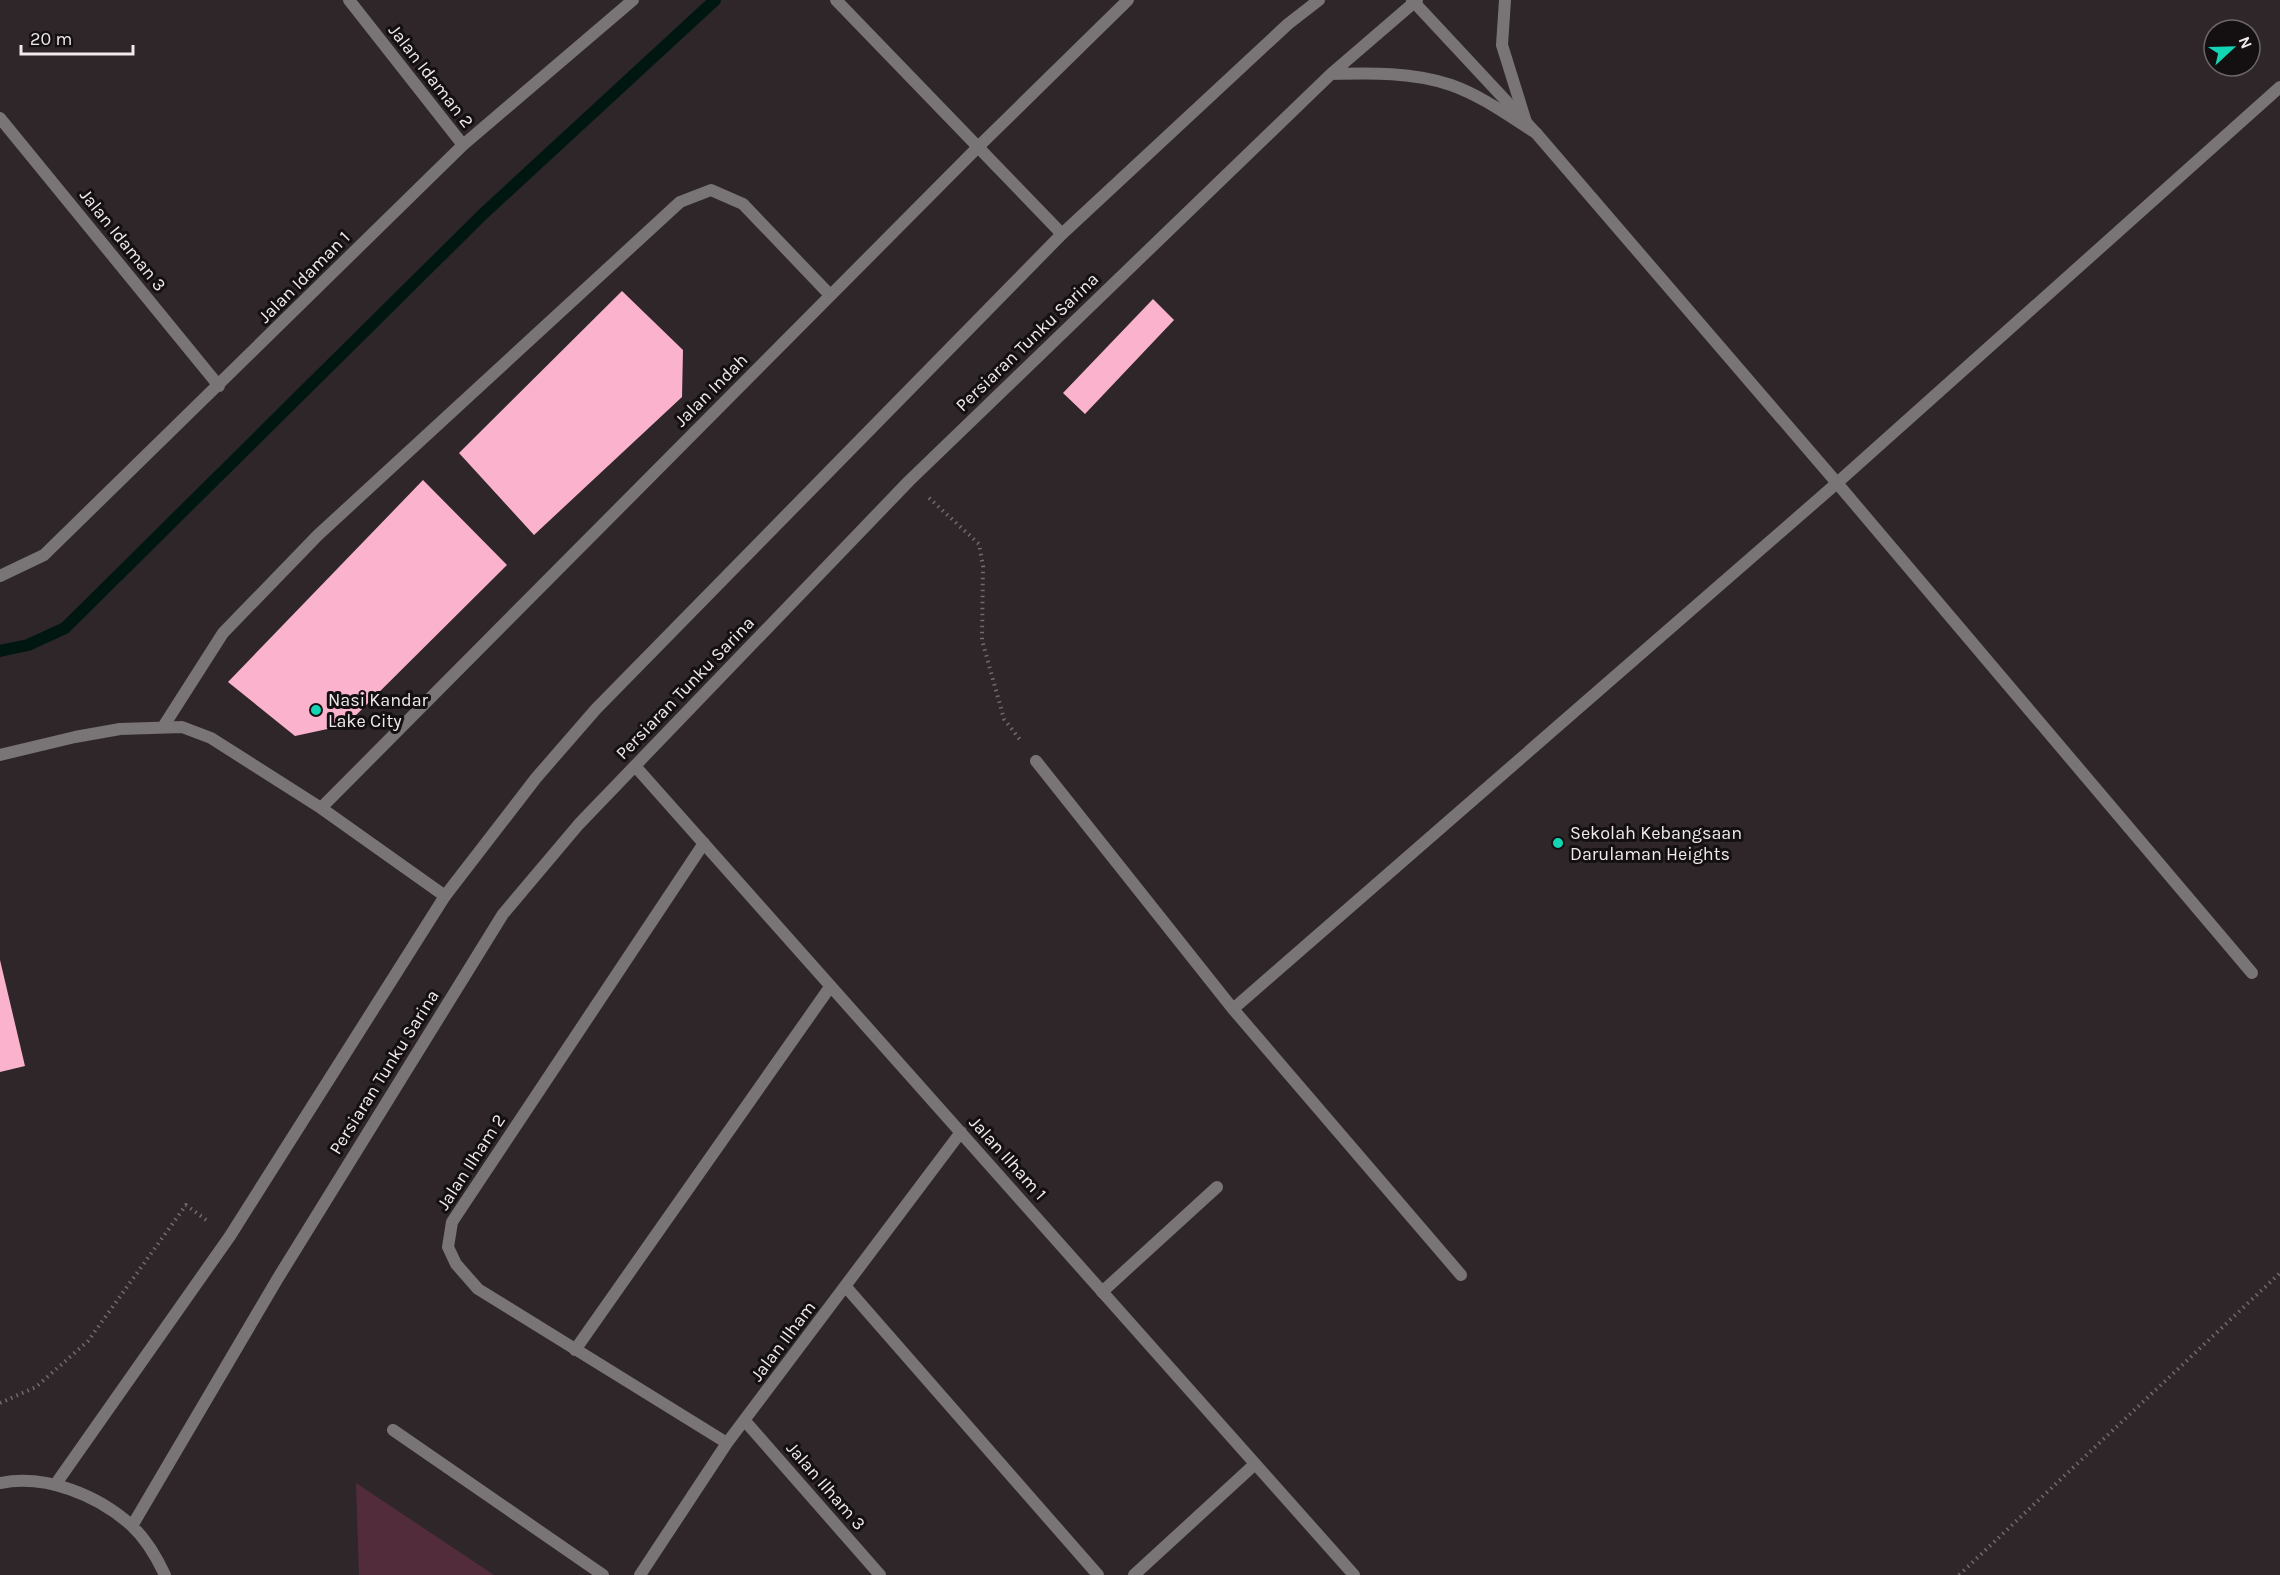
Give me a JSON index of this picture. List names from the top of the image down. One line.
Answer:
{"streets":{"street":["Jalan Idaman 2","Jalan Idaman 3","Jalan Idaman 1","Persiaran Tunku Sarina","Jalan Indah","Jalan Ilham 1","Jalan Ilham 2","Jalan Ilham","Jalan Ilham 3"]},"crossings":[["Jalan Idaman 2","Jalan Idaman 1"],["Jalan Idaman 3","Jalan Idaman 1"],["Persiaran Tunku Sarina","Jalan Ilham 1"],["Jalan Ilham 1","Jalan Ilham 2"],["Jalan Ilham 1","Jalan Ilham"],["Jalan Ilham 2","Jalan Ilham"],["Jalan Ilham","Jalan Ilham 3"]],"places":["Nasi Kandar Lake City","Sekolah Kebangsaan Darulaman Heights"],"scale_bar":"20 m","north":"right"}
